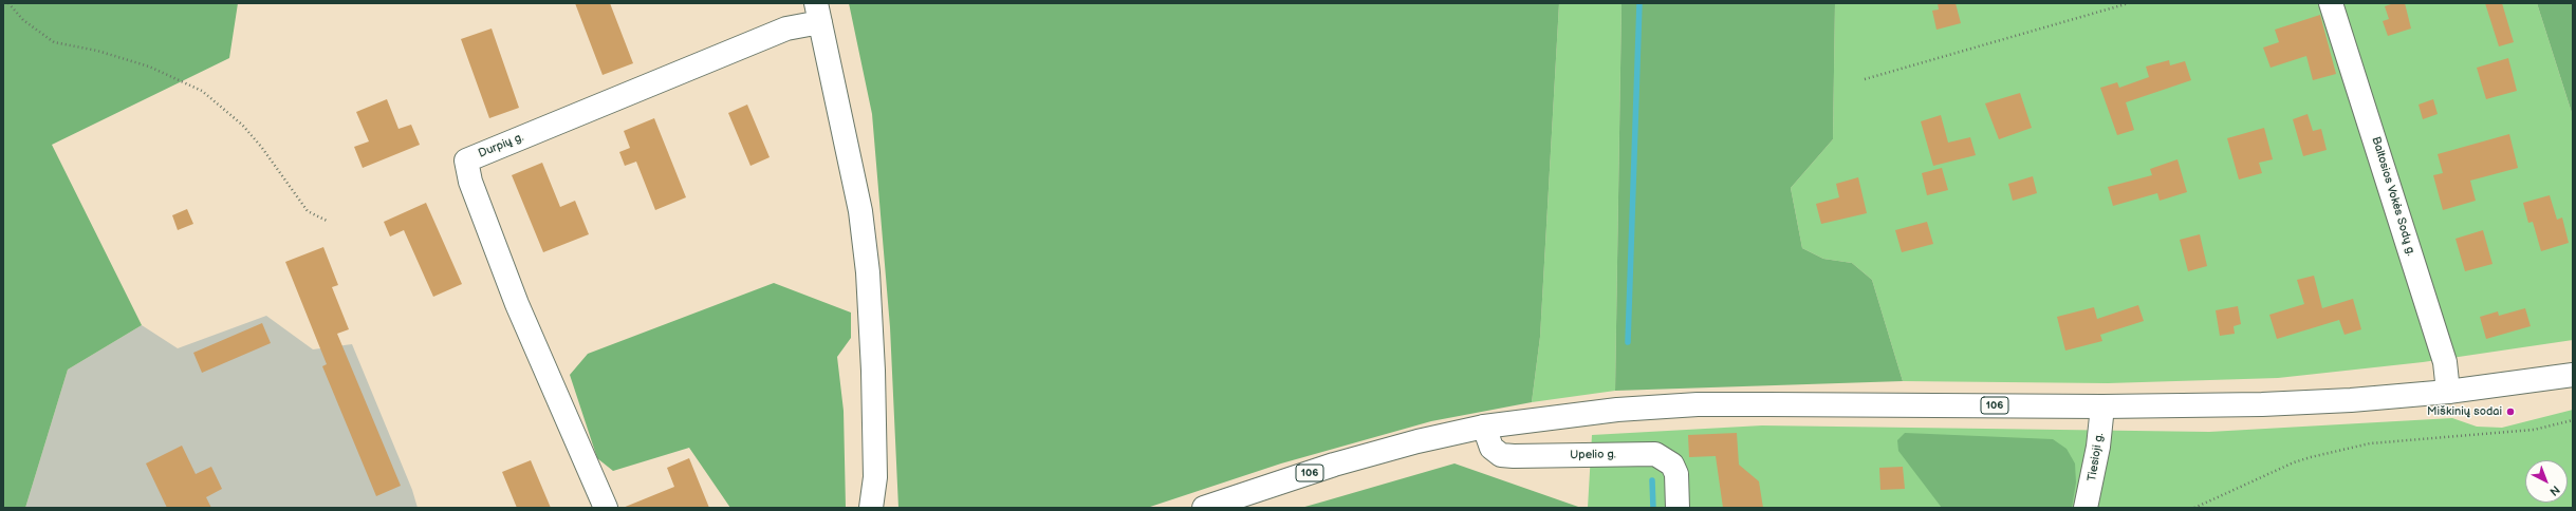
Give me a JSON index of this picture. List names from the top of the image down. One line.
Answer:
{"streets":{"street":["Durpių g.","Baltosios Vokės Sodų g.","106","Upelio g.","Tiesioji g."]},"crossings":[["Baltosios Vokės Sodų g.","106"],["106","Upelio g."],["106","Tiesioji g."]],"places":["Miškinių sodai"],"north":"bottom right"}
